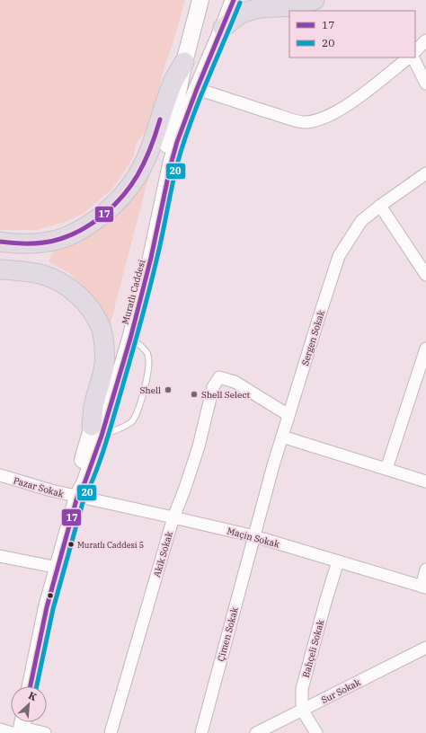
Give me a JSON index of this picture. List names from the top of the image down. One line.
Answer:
{"streets":{"main road":["Muratlı Caddesi"],"street":["Sergen Sokak","Pazar Sokak","Maçin Sokak","Akik Sokak","Çimen Sokak","Bahçeli Sokak","Sur Sokak"]},"crossings":[["Muratlı Caddesi","Pazar Sokak"],["Muratlı Caddesi","Maçin Sokak"],["Sergen Sokak","Maçin Sokak"],["Sergen Sokak","Akik Sokak"],["Sergen Sokak","Çimen Sokak"],["Pazar Sokak","Maçin Sokak"],["Maçin Sokak","Akik Sokak"],["Maçin Sokak","Çimen Sokak"],["Maçin Sokak","Bahçeli Sokak"],["Bahçeli Sokak","Sur Sokak"]],"places":["Shell","Shell Select","Muratlı Caddesi 5"],"lines":["transit line 17","transit line 20"],"legend":["17","20"],"north":"top right"}
